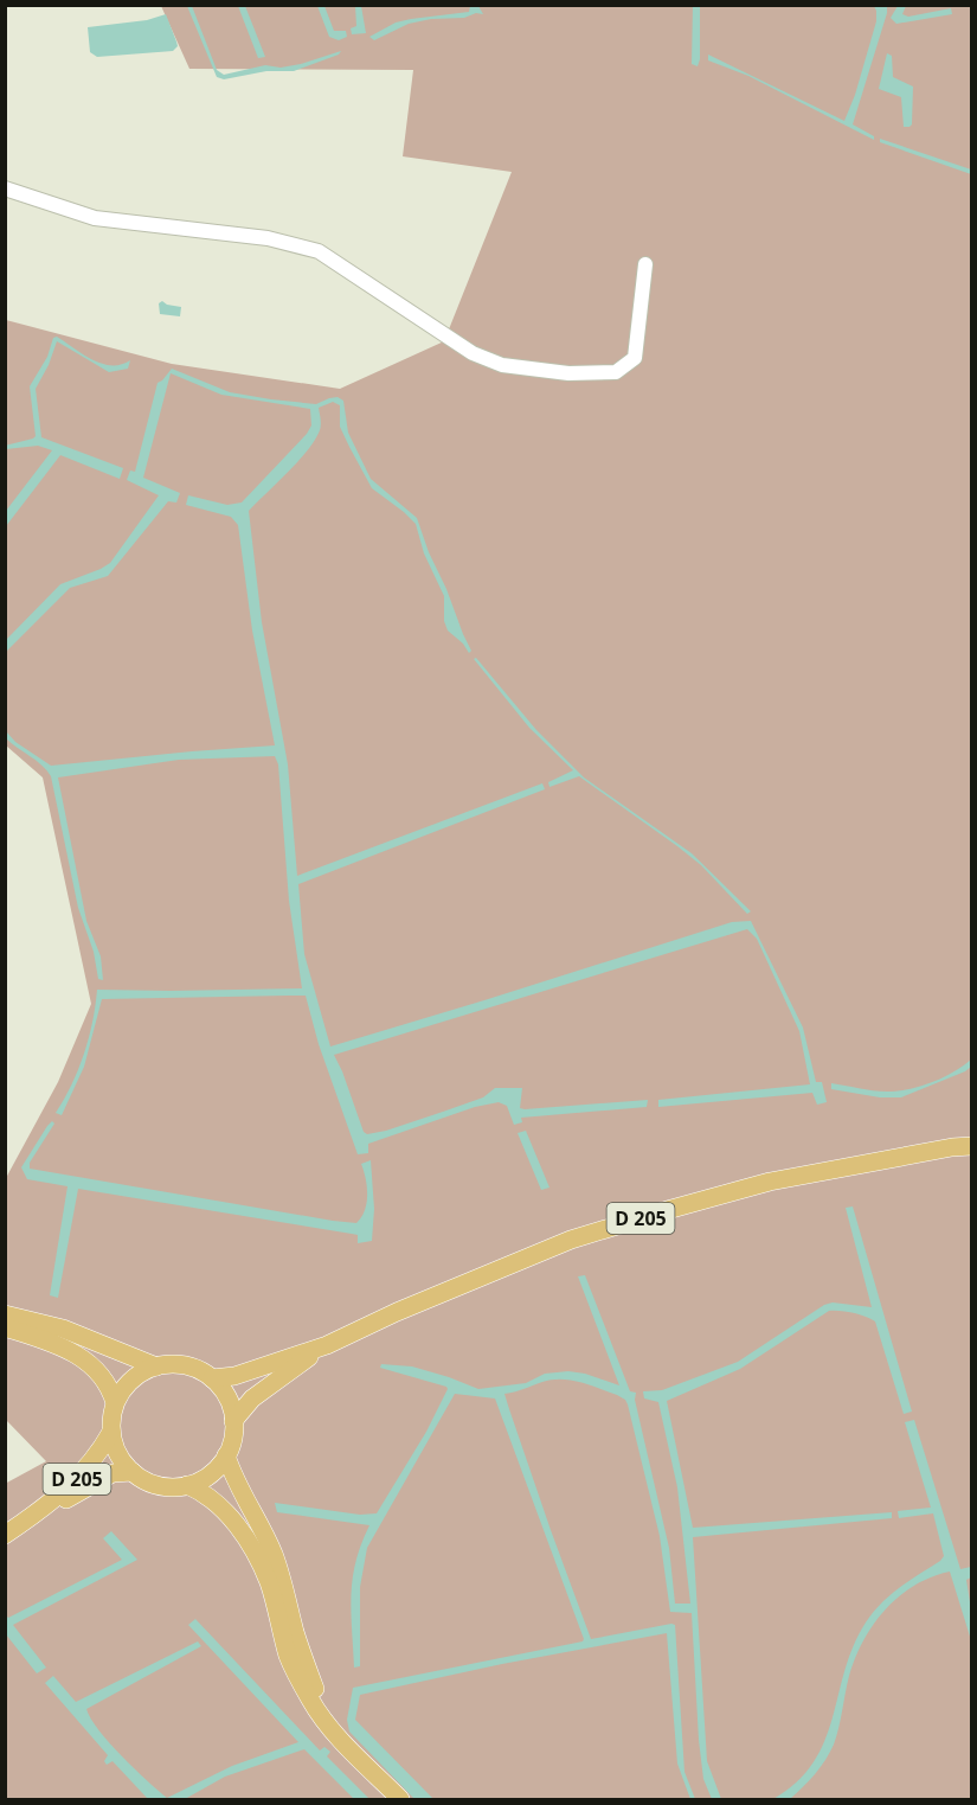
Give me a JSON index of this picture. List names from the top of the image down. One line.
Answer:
{"streets":{"main road":["D 205"]}}
